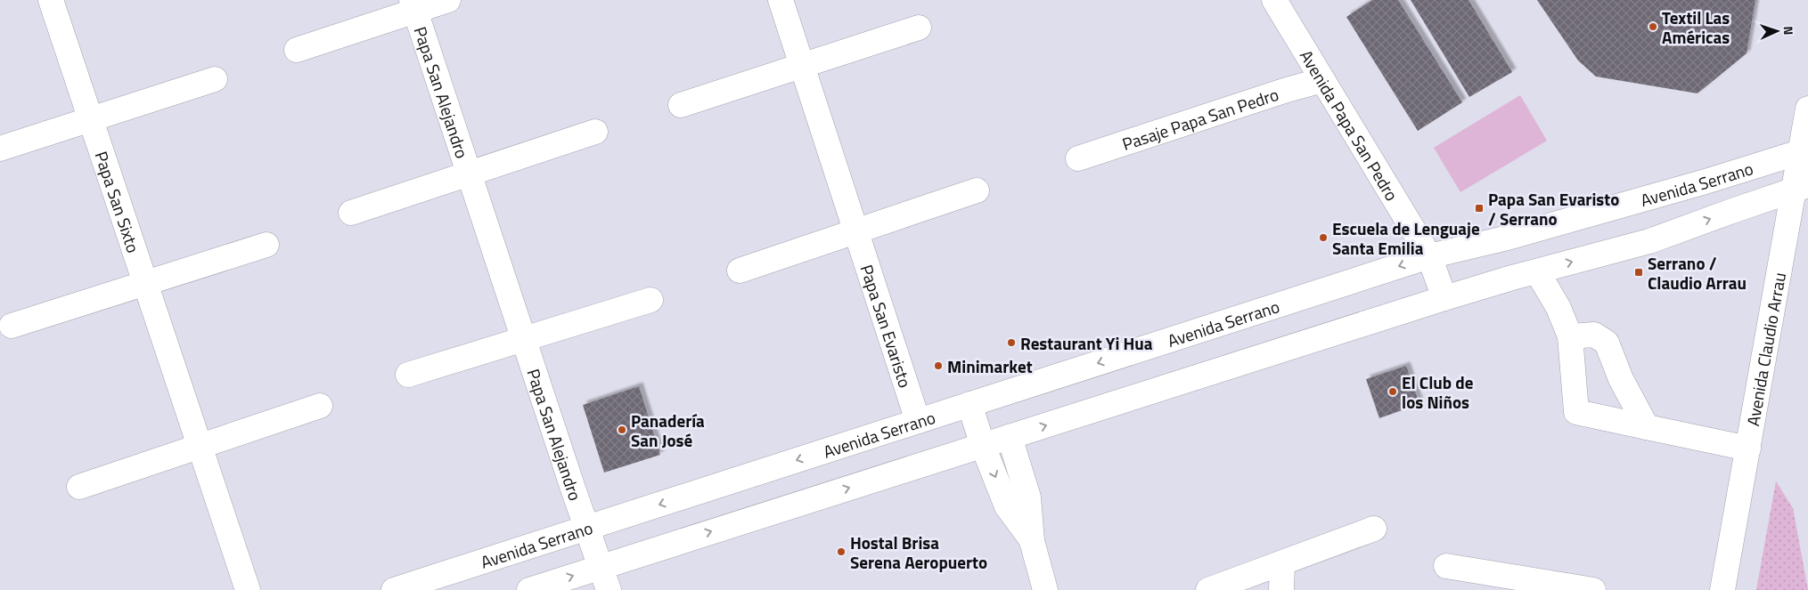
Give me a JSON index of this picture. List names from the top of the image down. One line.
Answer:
{"streets":{"street":["Papa San Alejandro","Pasaje Papa San Pedro","Avenida Papa San Pedro","Avenida Serrano","Papa San Sixto","Papa San Evaristo","Avenida Claudio Arrau"]},"crossings":[["Papa San Alejandro","Avenida Serrano"],["Pasaje Papa San Pedro","Avenida Papa San Pedro"],["Avenida Papa San Pedro","Avenida Serrano"],["Avenida Serrano","Papa San Evaristo"],["Avenida Serrano","Avenida Claudio Arrau"]],"places":{"other":["Textil Las Américas","Escuela de Lenguaje Santa Emilia","Restaurant Yi Hua","Minimarket","El Club de los Niños","Panadería San José","Hostal Brisa Serena Aeropuerto"],"transit":["Papa San Evaristo / Serrano","Serrano / Claudio Arrau"]},"north":"right"}
